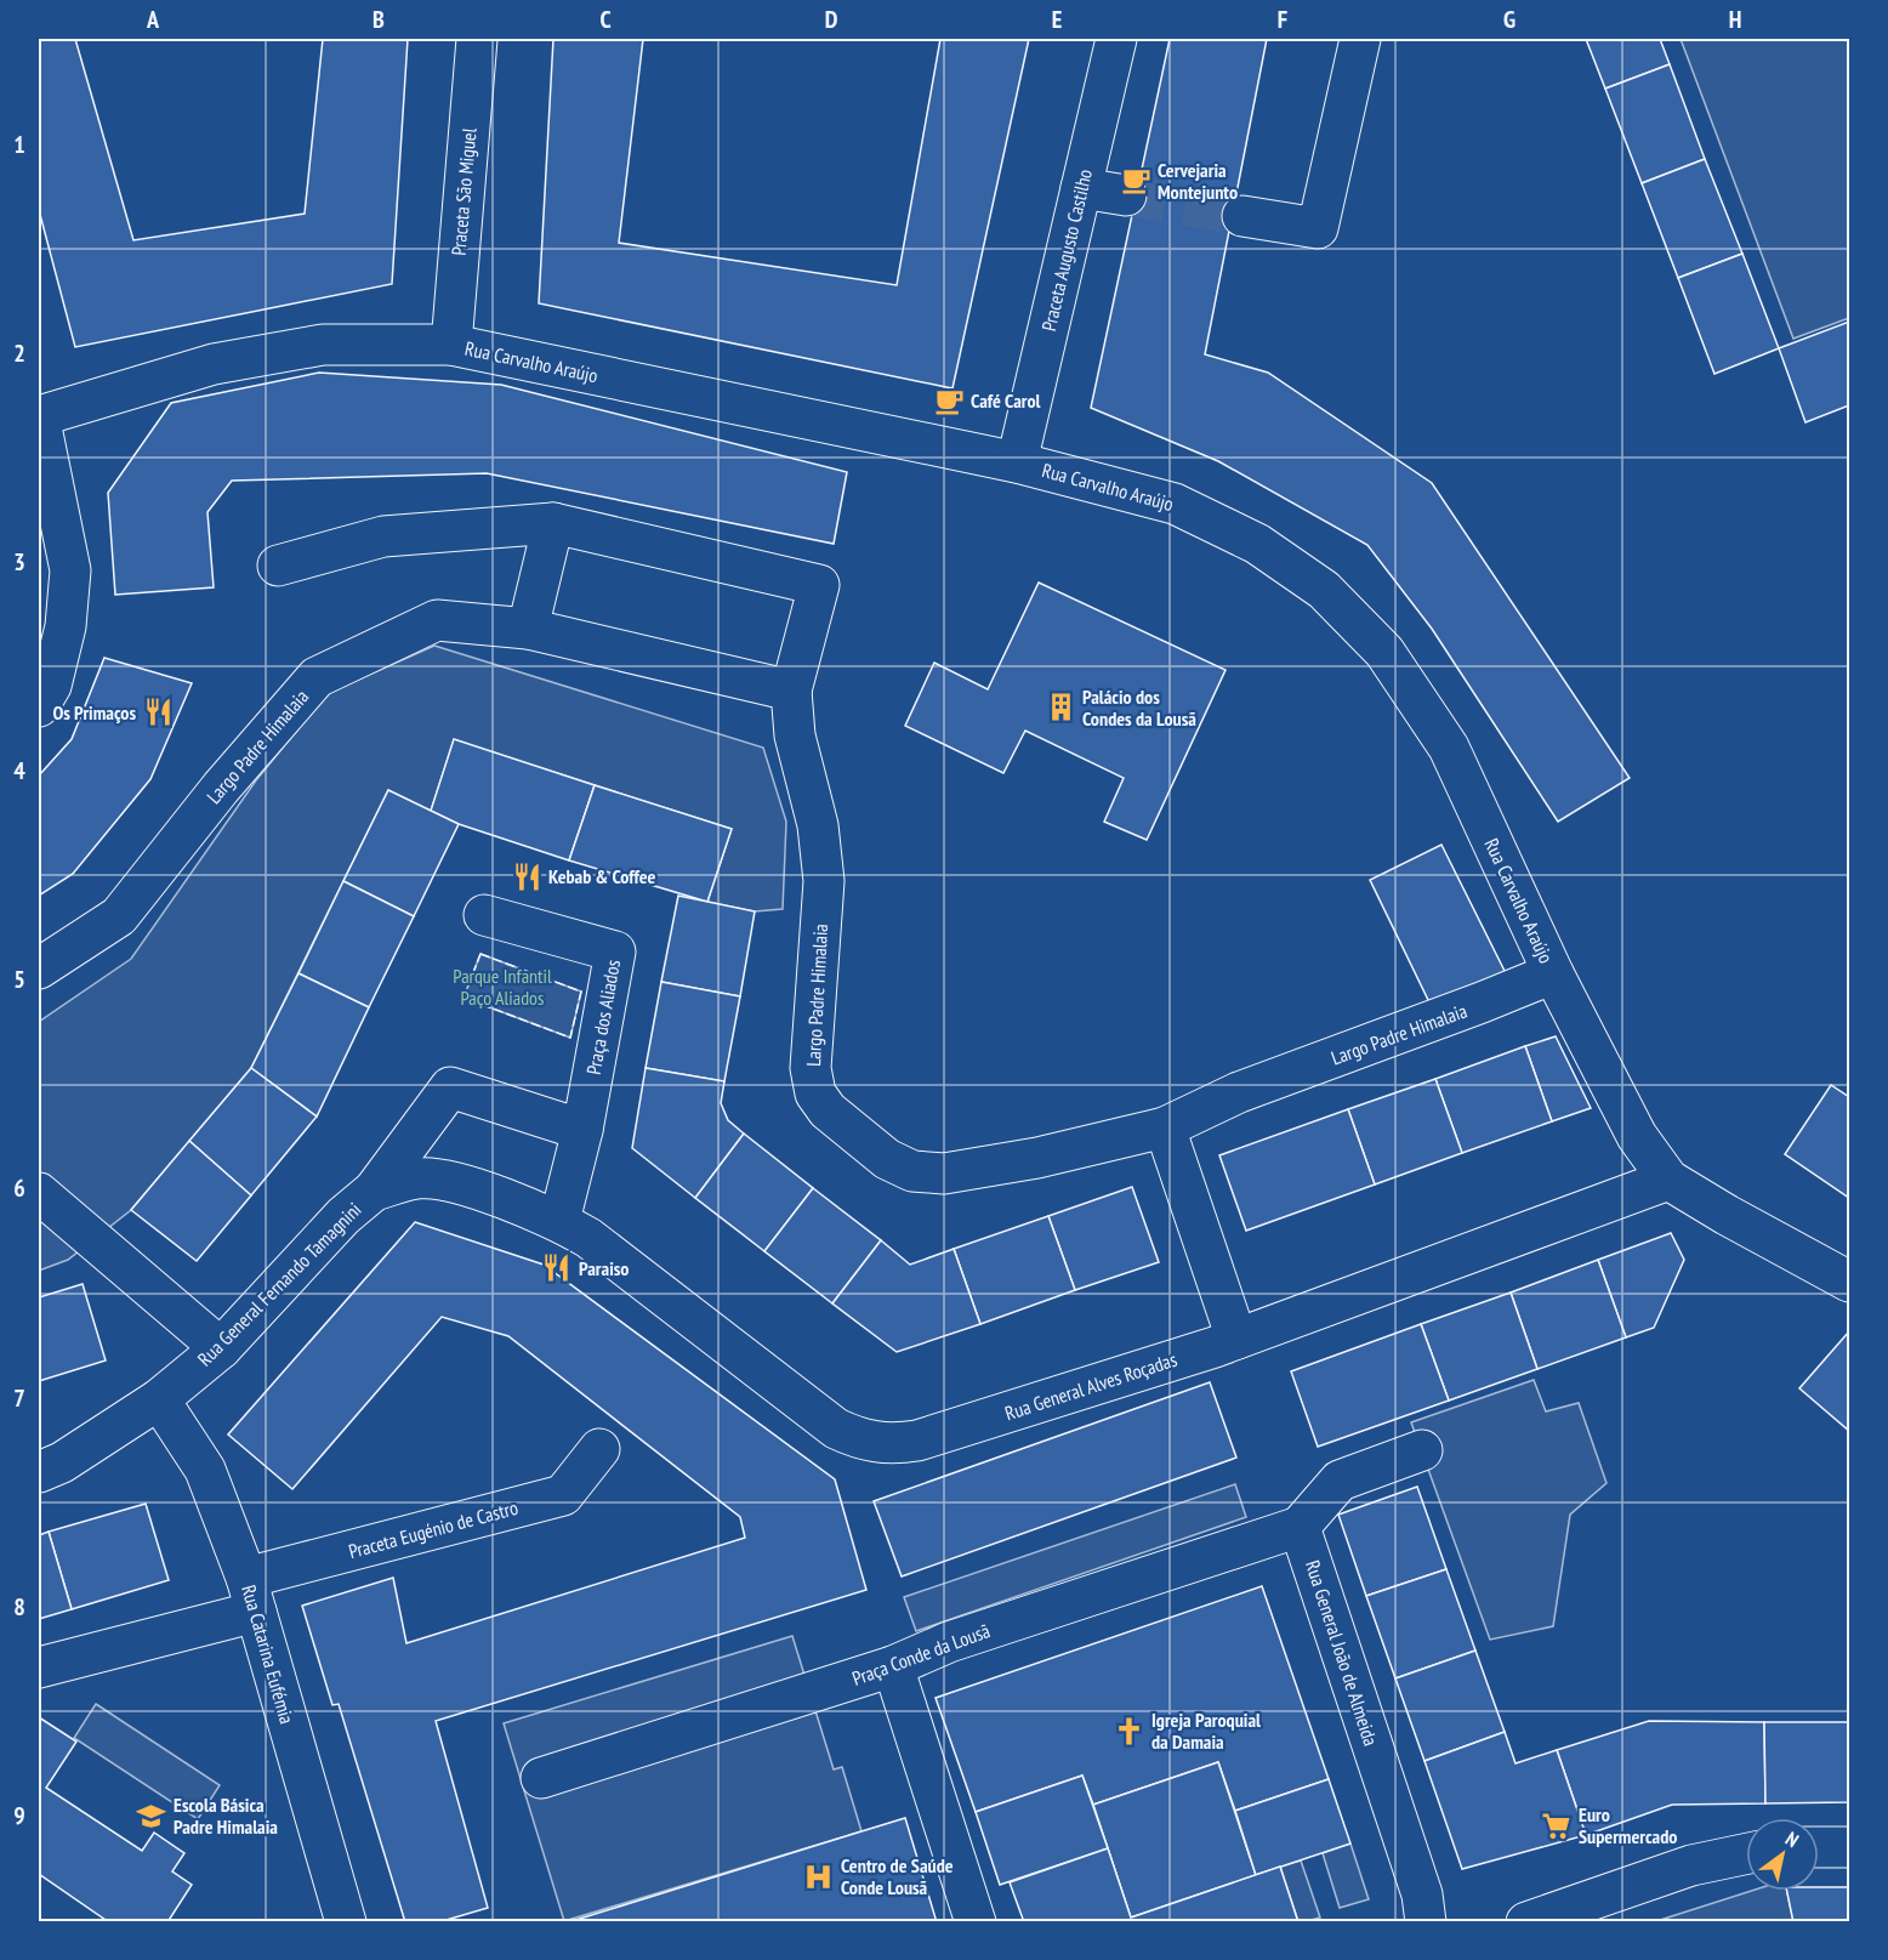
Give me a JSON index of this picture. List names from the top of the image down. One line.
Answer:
{"streets":{"street":["Praceta São Miguel","Praceta Augusto Castilho","Rua Carvalho Araújo","Largo Padre Himalaia","Praça dos Aliados","Rua General Fernando Tamagnini","Rua General Alves Roçadas","Praceta Eugénio de Castro","Rua General João de Almeida","Rua Catarina Eufémia","Praça Conde da Lousã"]},"crossings":[["Praceta São Miguel","Rua Carvalho Araújo"],["Praceta Augusto Castilho","Rua Carvalho Araújo"],["Rua Carvalho Araújo","Largo Padre Himalaia"],["Rua Carvalho Araújo","Rua General Alves Roçadas"],["Praça dos Aliados","Rua General Alves Roçadas"],["Rua General Fernando Tamagnini","Rua Catarina Eufémia"],["Praceta Eugénio de Castro","Rua Catarina Eufémia"],["Rua General João de Almeida","Praça Conde da Lousã"]],"parks":["Parque Infantil Paço Aliados"],"places":{"cafe":["Cervejaria Montejunto","Café Carol"],"building":["Palácio dos Condes da Lousã"],"restaurant":["Os Primaços","Kebab & Coffee","Paraiso"],"church":["Igreja Paroquial da Damaia"],"school or university":["Escola Básica Padre Himalaia"],"supermarket":["Euro Supermercado"],"hospital":["Centro de Saúde Conde Lousã"]},"north":"top right","grid":{"columns":["A","B","C","D","E","F","G","H"],"rows":["1","2","3","4","5","6","7","8","9"]}}
